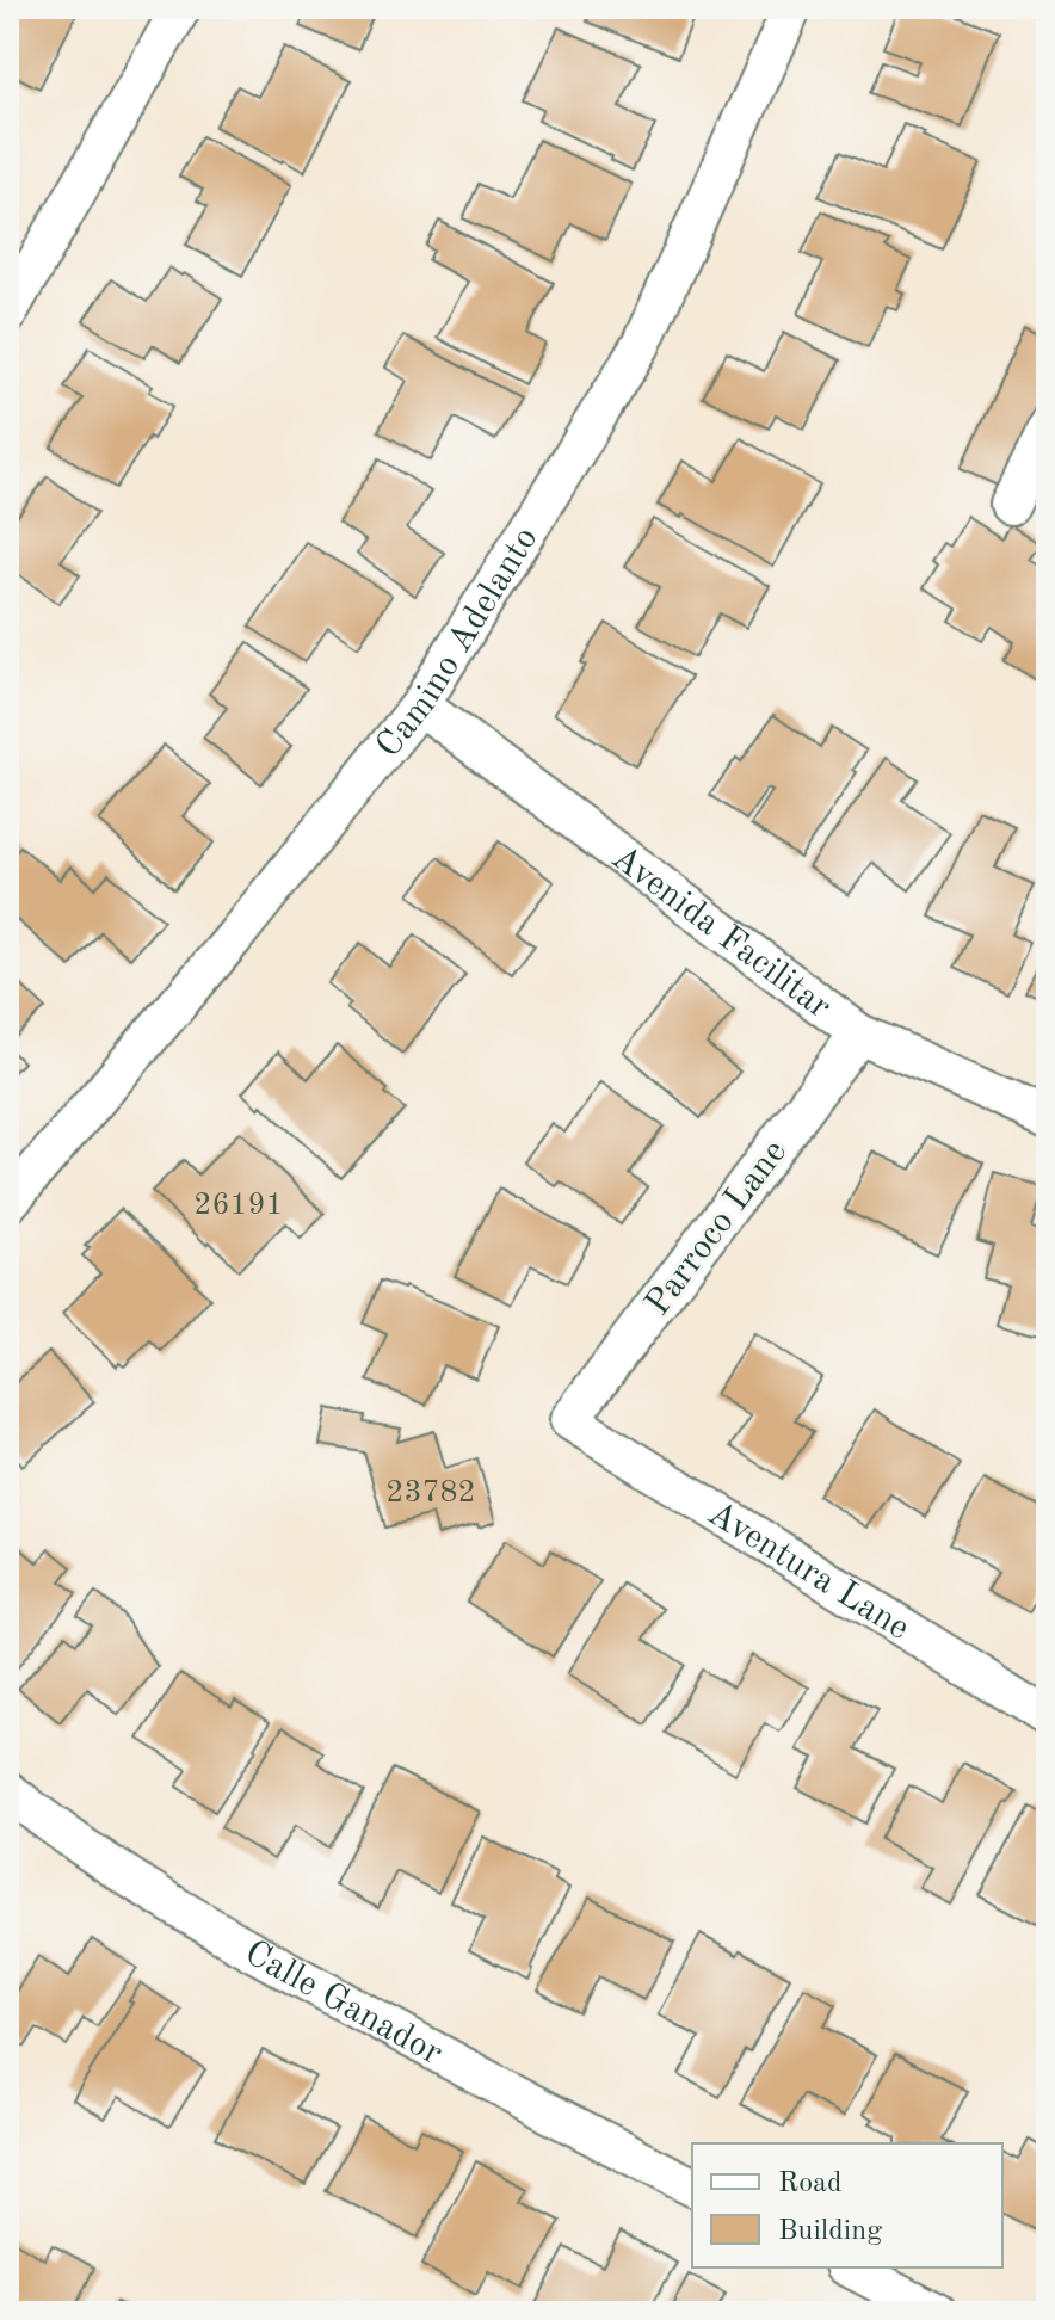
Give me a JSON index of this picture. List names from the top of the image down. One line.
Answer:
{"streets":{"street":["Camino Adelanto","Avenida Facilitar","Parroco Lane","Aventura Lane","Calle Ganador"]},"crossings":[["Camino Adelanto","Avenida Facilitar"],["Avenida Facilitar","Parroco Lane"],["Parroco Lane","Aventura Lane"]],"house_numbers":["26191","23782"],"legend":["Road","Building"]}
